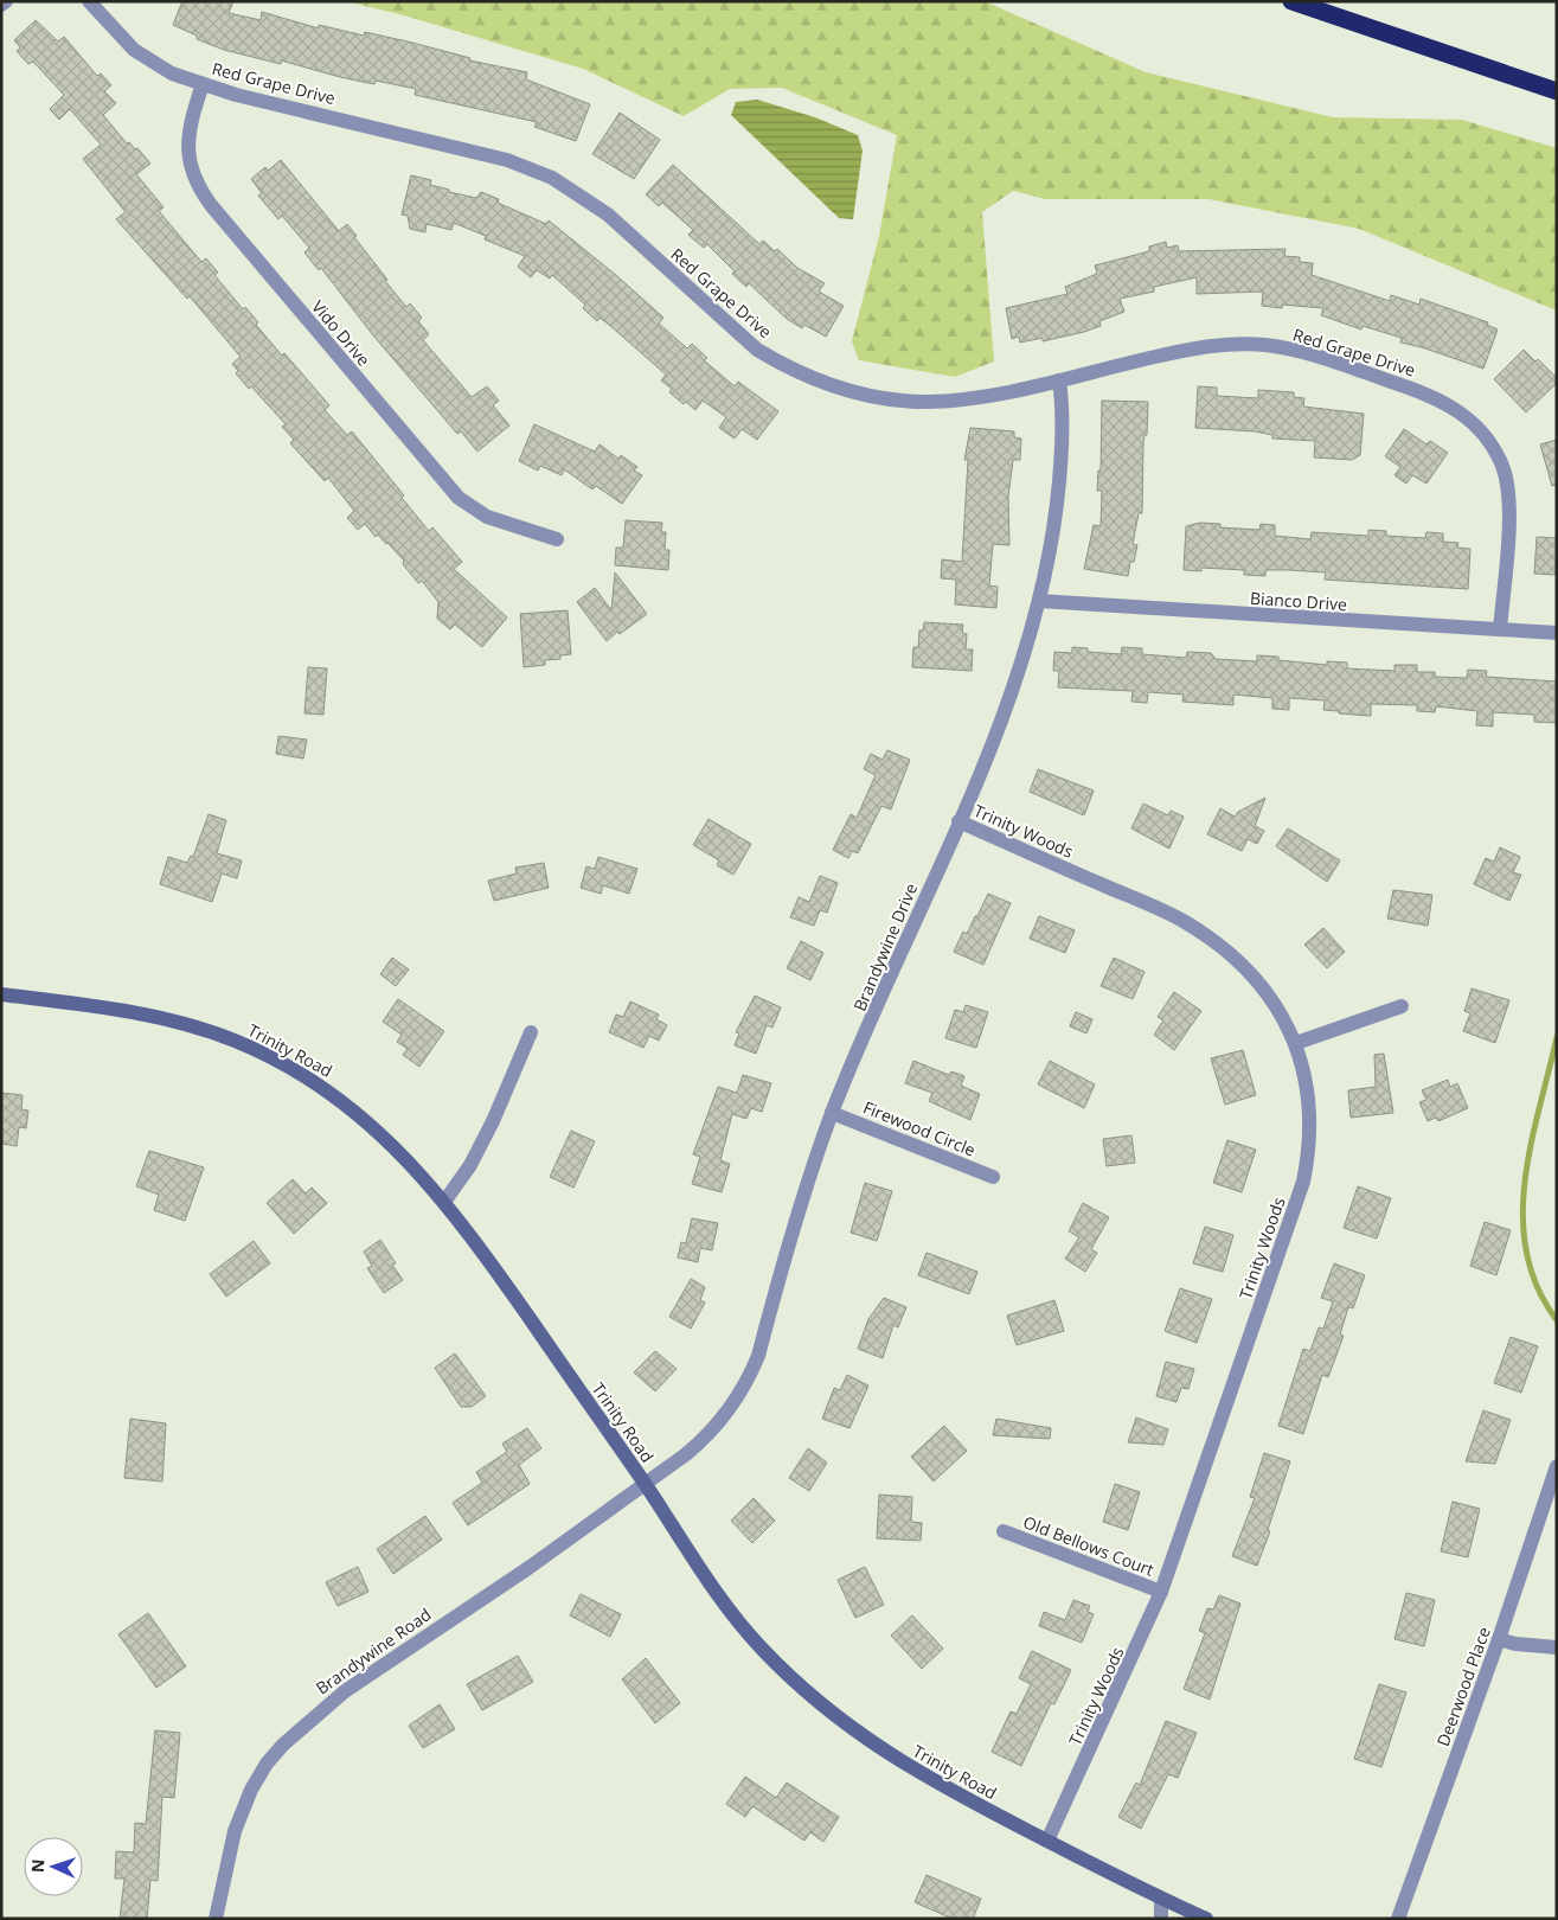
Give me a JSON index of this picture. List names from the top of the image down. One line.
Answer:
{"streets":{"main road":["Trinity Road"],"street":["Red Grape Drive","Vido Drive","Bianco Drive","Trinity Woods","Brandywine Drive","Firewood Circle","Old Bellows Court","Brandywine Road","Deerwood Place"]},"crossings":[["Red Grape Drive","Vido Drive"],["Red Grape Drive","Bianco Drive"],["Red Grape Drive","Brandywine Drive"],["Bianco Drive","Brandywine Drive"],["Trinity Woods","Brandywine Drive"],["Trinity Woods","Trinity Road"],["Trinity Woods","Old Bellows Court"],["Brandywine Drive","Trinity Road"],["Brandywine Drive","Firewood Circle"],["Brandywine Drive","Brandywine Road"],["Trinity Road","Brandywine Road"]],"north":"left"}
